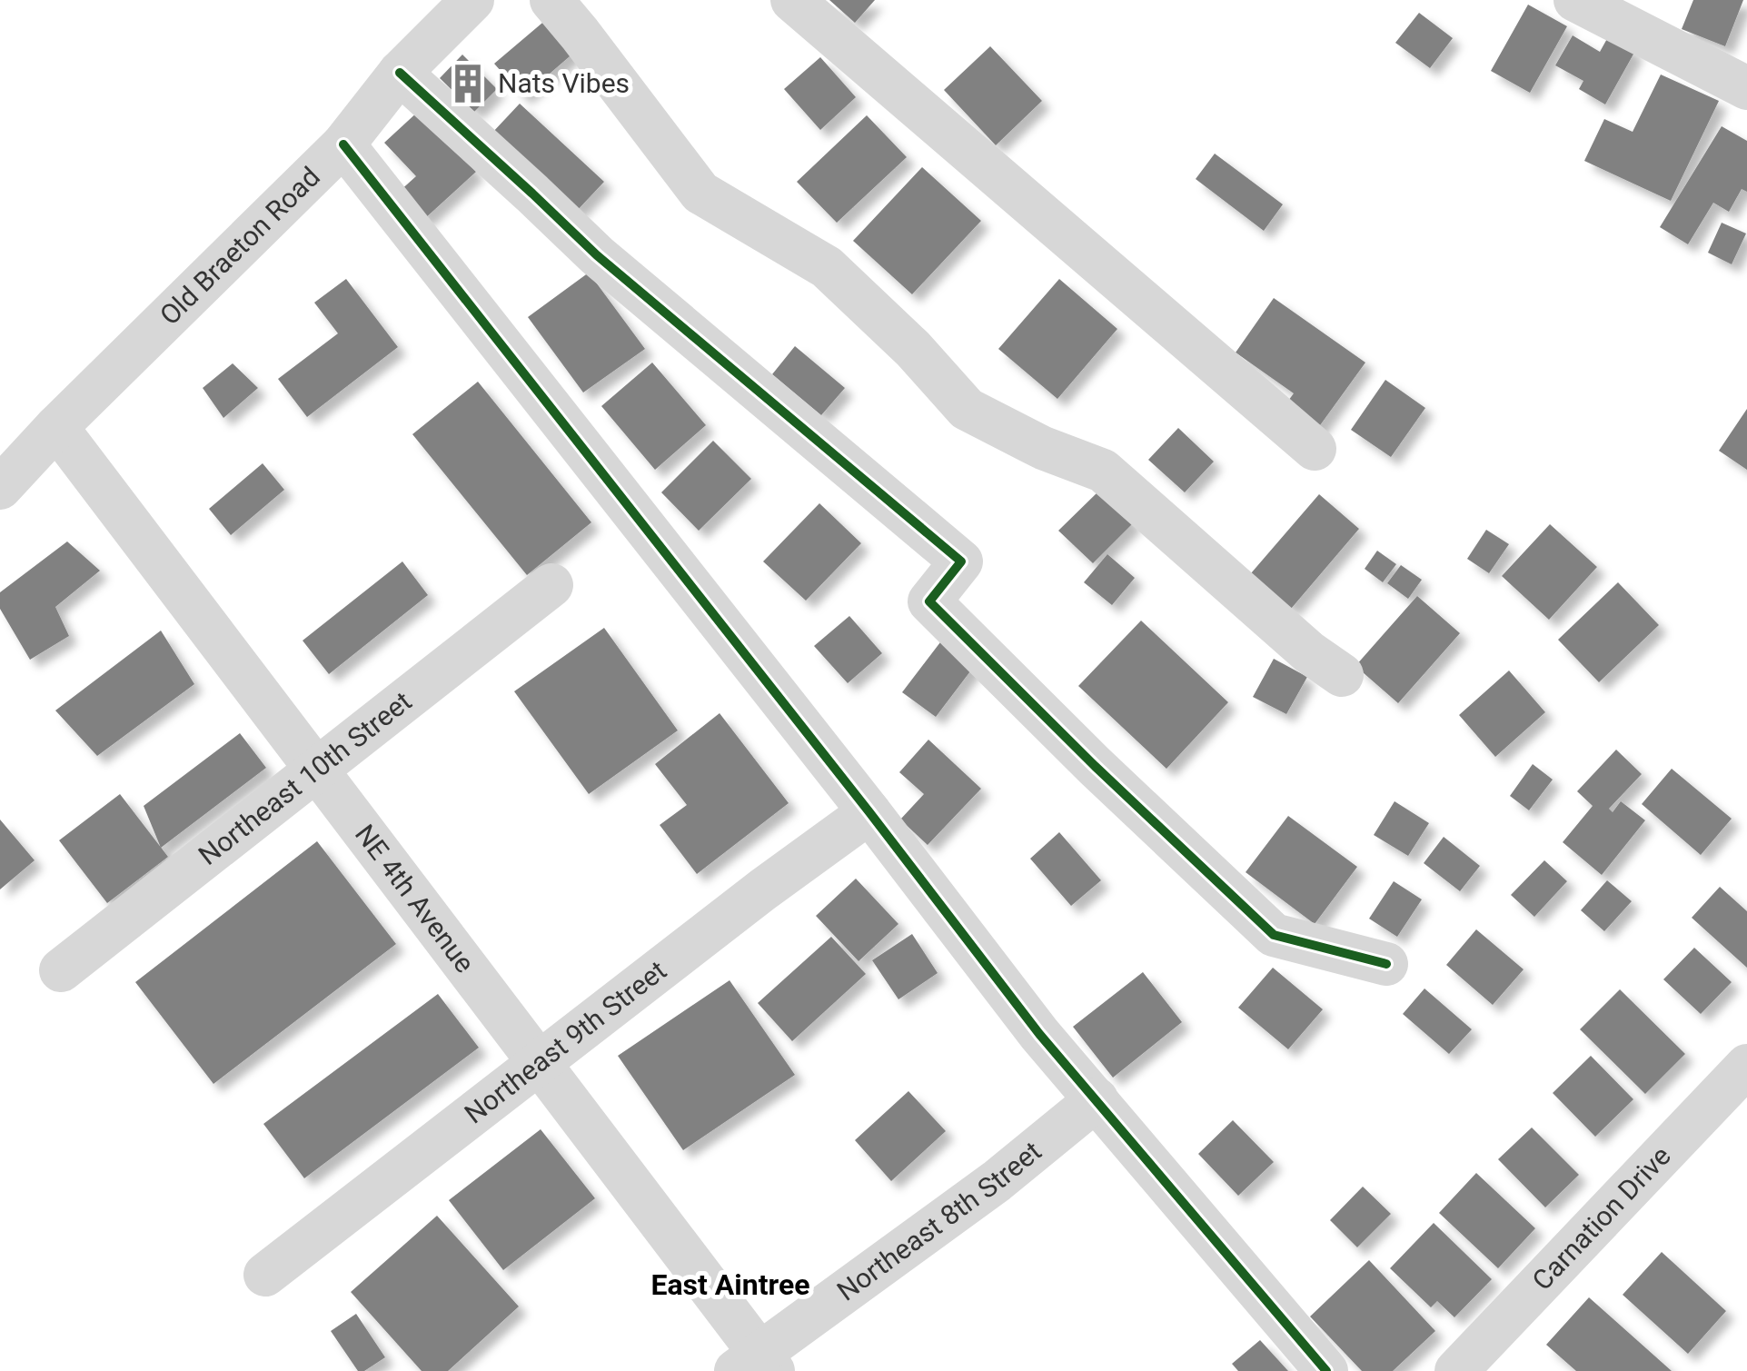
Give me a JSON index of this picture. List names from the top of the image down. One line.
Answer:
{"streets":{"street":["Old Braeton Road","Northeast 10th Street","NE 4th Avenue","Northeast 9th Street","Carnation Drive","Northeast 8th Street"]},"crossings":[["Old Braeton Road","NE 4th Avenue"],["Northeast 10th Street","NE 4th Avenue"],["NE 4th Avenue","Northeast 9th Street"],["NE 4th Avenue","Northeast 8th Street"]],"districts":["East Aintree"],"places":{"building":["Nats Vibes"]}}
